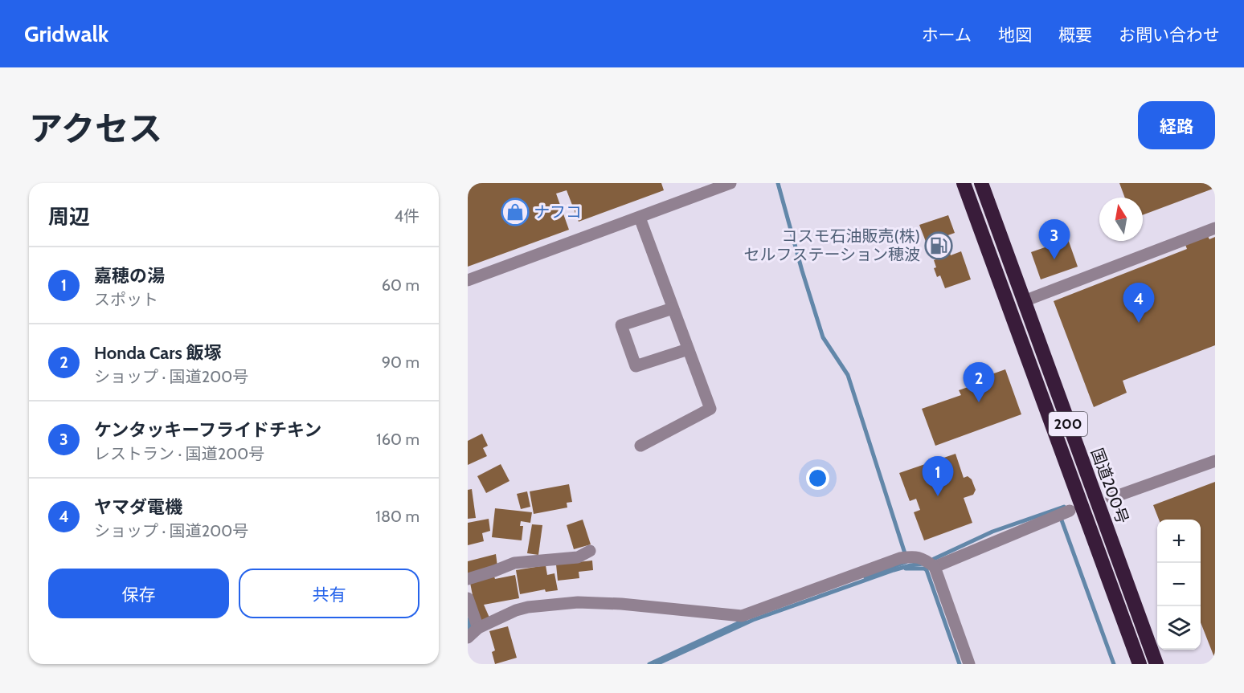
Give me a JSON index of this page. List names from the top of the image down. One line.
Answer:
{"streets":{"highway":["200","国道200号"]},"places":{"shop":["ナフコ"],"fuel station":["コスモ石油販売(株) セルフステーション穂波"]},"north":"top","page":{"header":"Gridwalk","nav":["ホーム","地図","概要","お問い合わせ"],"title":"アクセス","buttons":["経路",["保存","共有"]],"heading":["周辺","4件"],"pins":["3","4","2","1"],"list":[{"mark":"1","name":"嘉穂の湯","note":"スポット","value":"60 m"},{"mark":"2","name":"Honda Cars 飯塚","note":"ショップ · 国道200号","value":"90 m"},{"mark":"3","name":"ケンタッキーフライドチキン","note":"レストラン · 国道200号","value":"160 m"},{"mark":"4","name":"ヤマダ電機","note":"ショップ · 国道200号","value":"180 m"}],"map_buttons":["+","−"]}}
